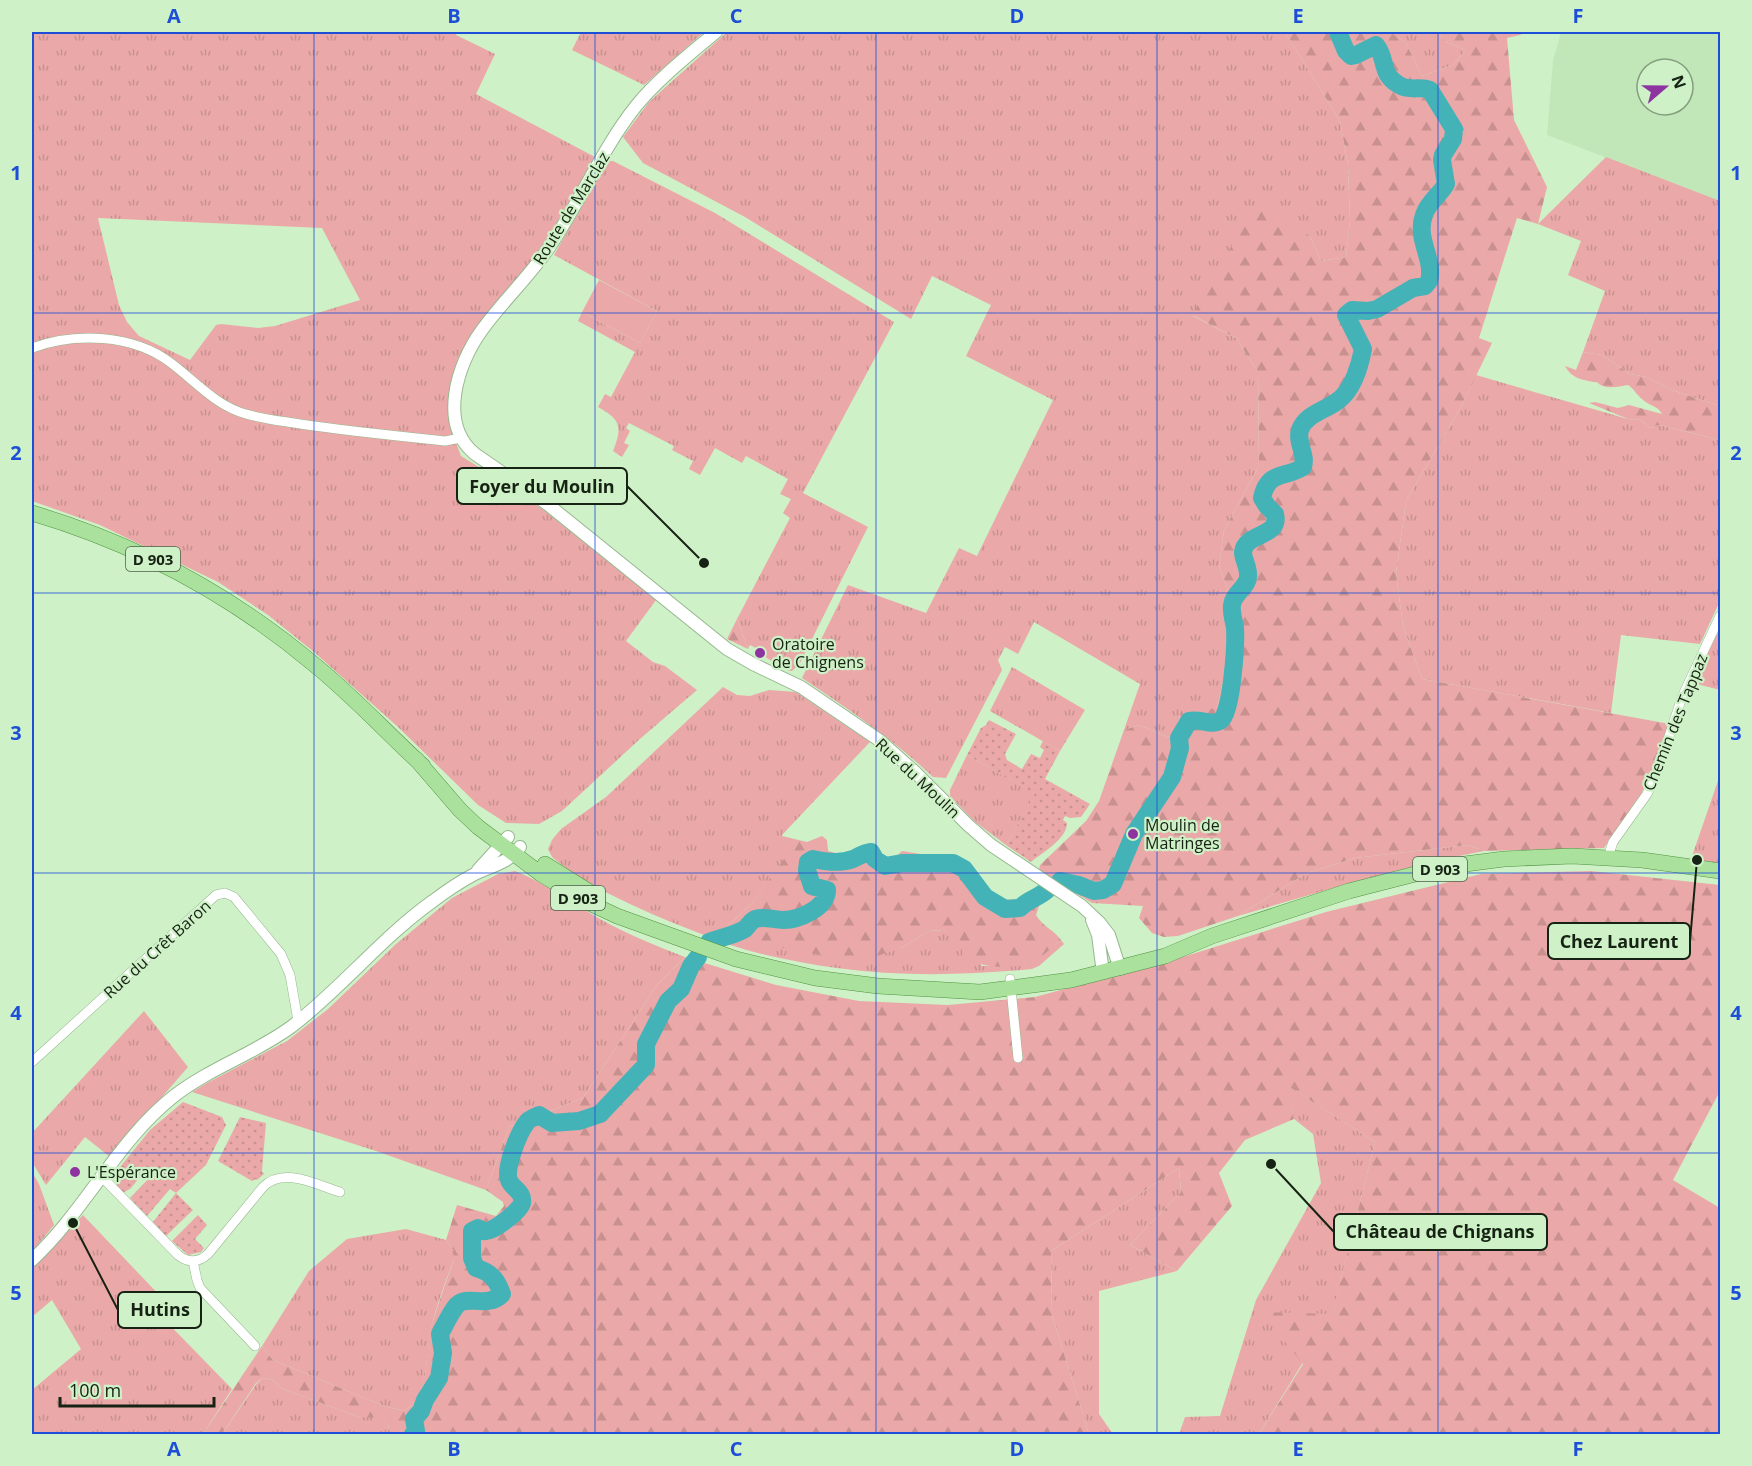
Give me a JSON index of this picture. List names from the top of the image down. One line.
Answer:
{"streets":{"main road":["D 903"],"street":["Route de Marclaz","Chemin des Tappaz","Rue du Moulin","Rue du Crêt Baron"]},"crossings":[["Route de Marclaz","Rue du Moulin"],["D 903","Chemin des Tappaz"],["D 903","Rue du Moulin"]],"places":["Foyer du Moulin","Oratoire de Chignens","Moulin de Matringes","Chez Laurent","Château de Chignans","L'Espérance","Hutins"],"scale_bar":"100 m","north":"right","grid":{"columns":["A","B","C","D","E","F"],"rows":["1","2","3","4","5"]}}
